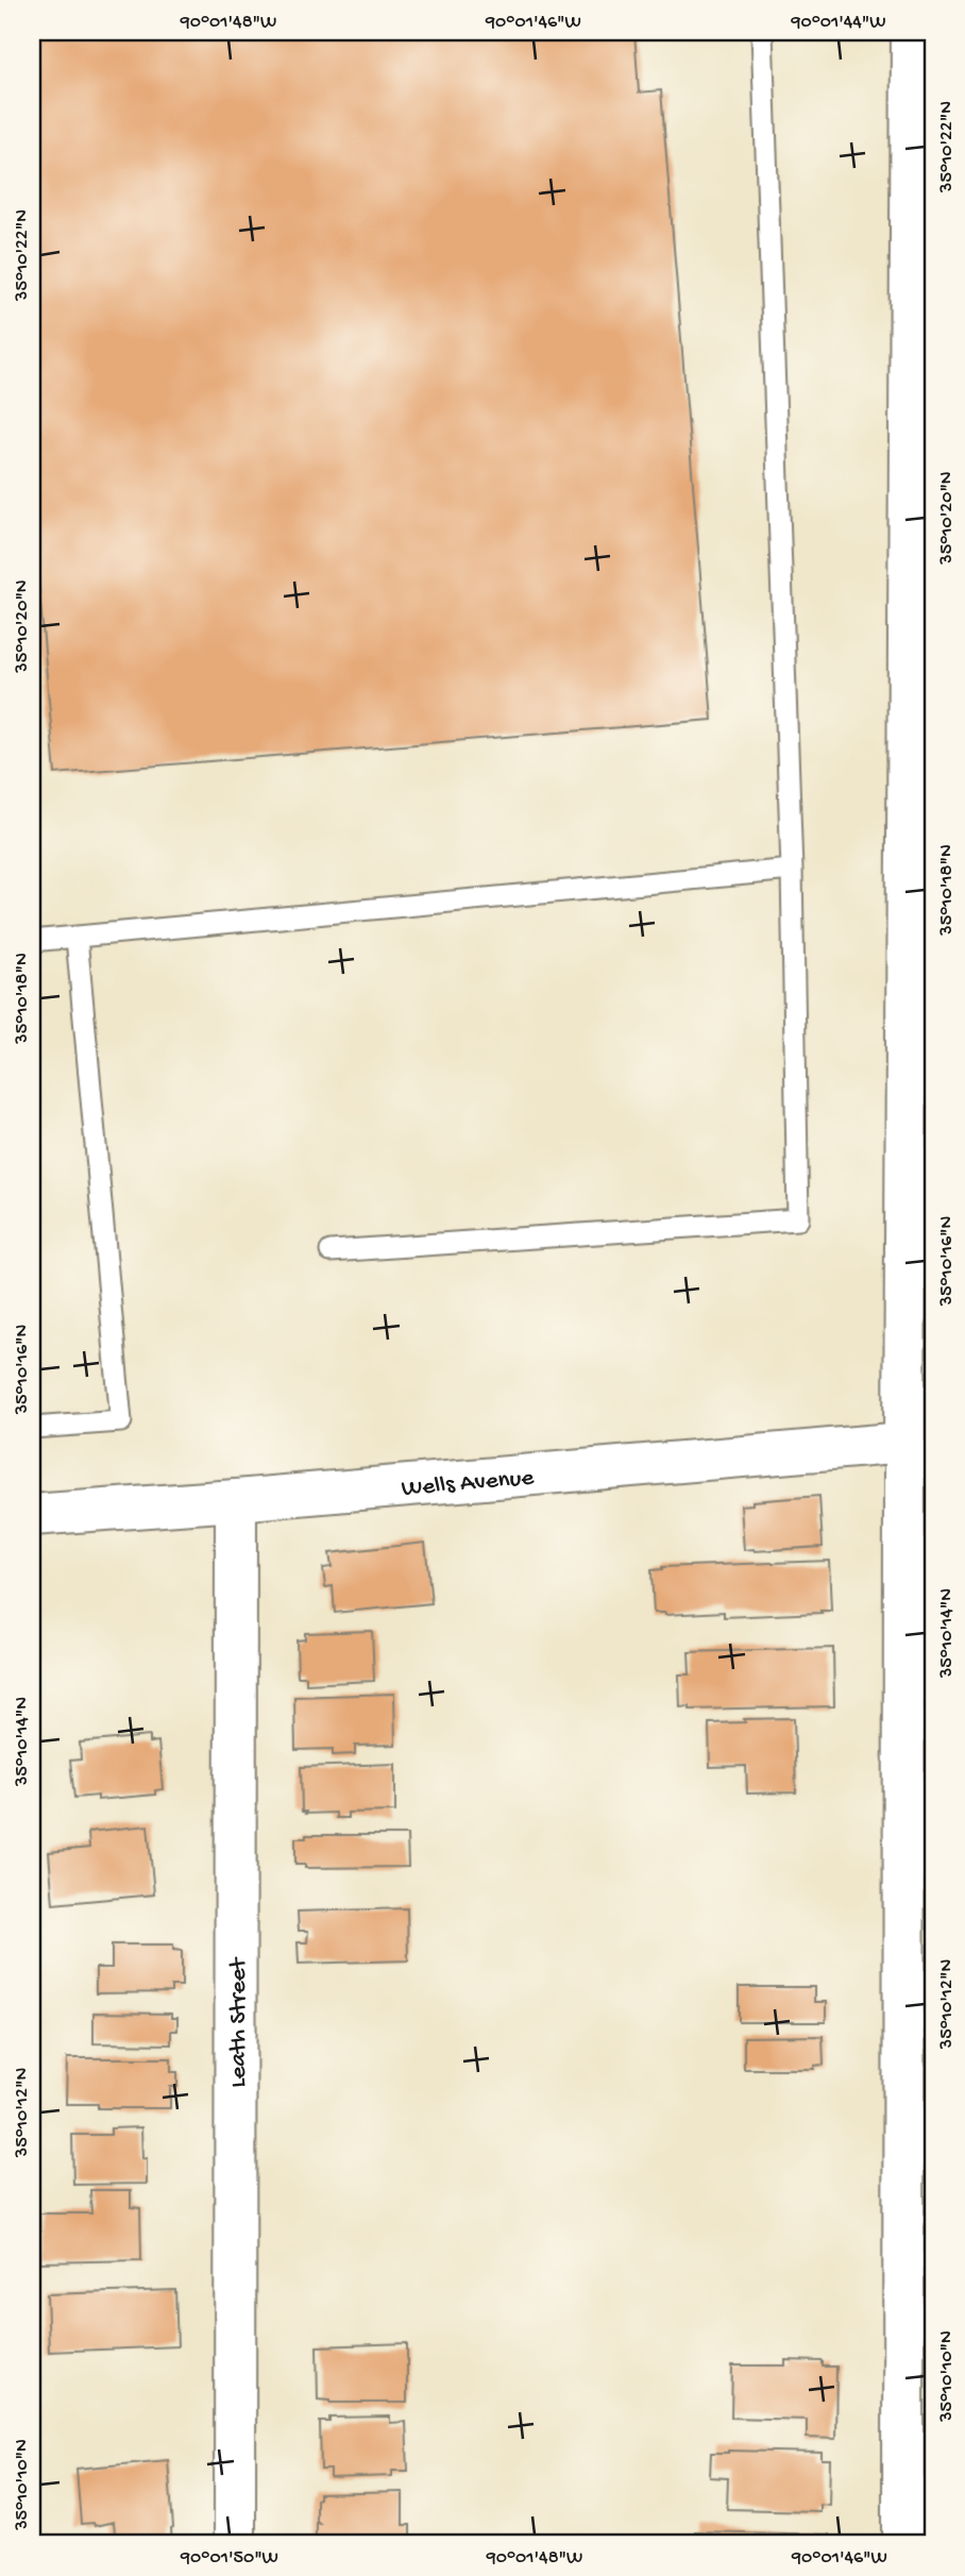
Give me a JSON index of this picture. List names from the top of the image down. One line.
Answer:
{"streets":{"street":["Wells Avenue","Leath Street"]},"crossings":[["Wells Avenue","Leath Street"]],"coordinates":["90°01'48\"W","90°01'46\"W","90°01'44\"W","35°10'22\"N","35°10'20\"N","35°10'18\"N","35°10'16\"N","35°10'14\"N","35°10'12\"N","35°10'10\"N","90°01'50\"W"]}
